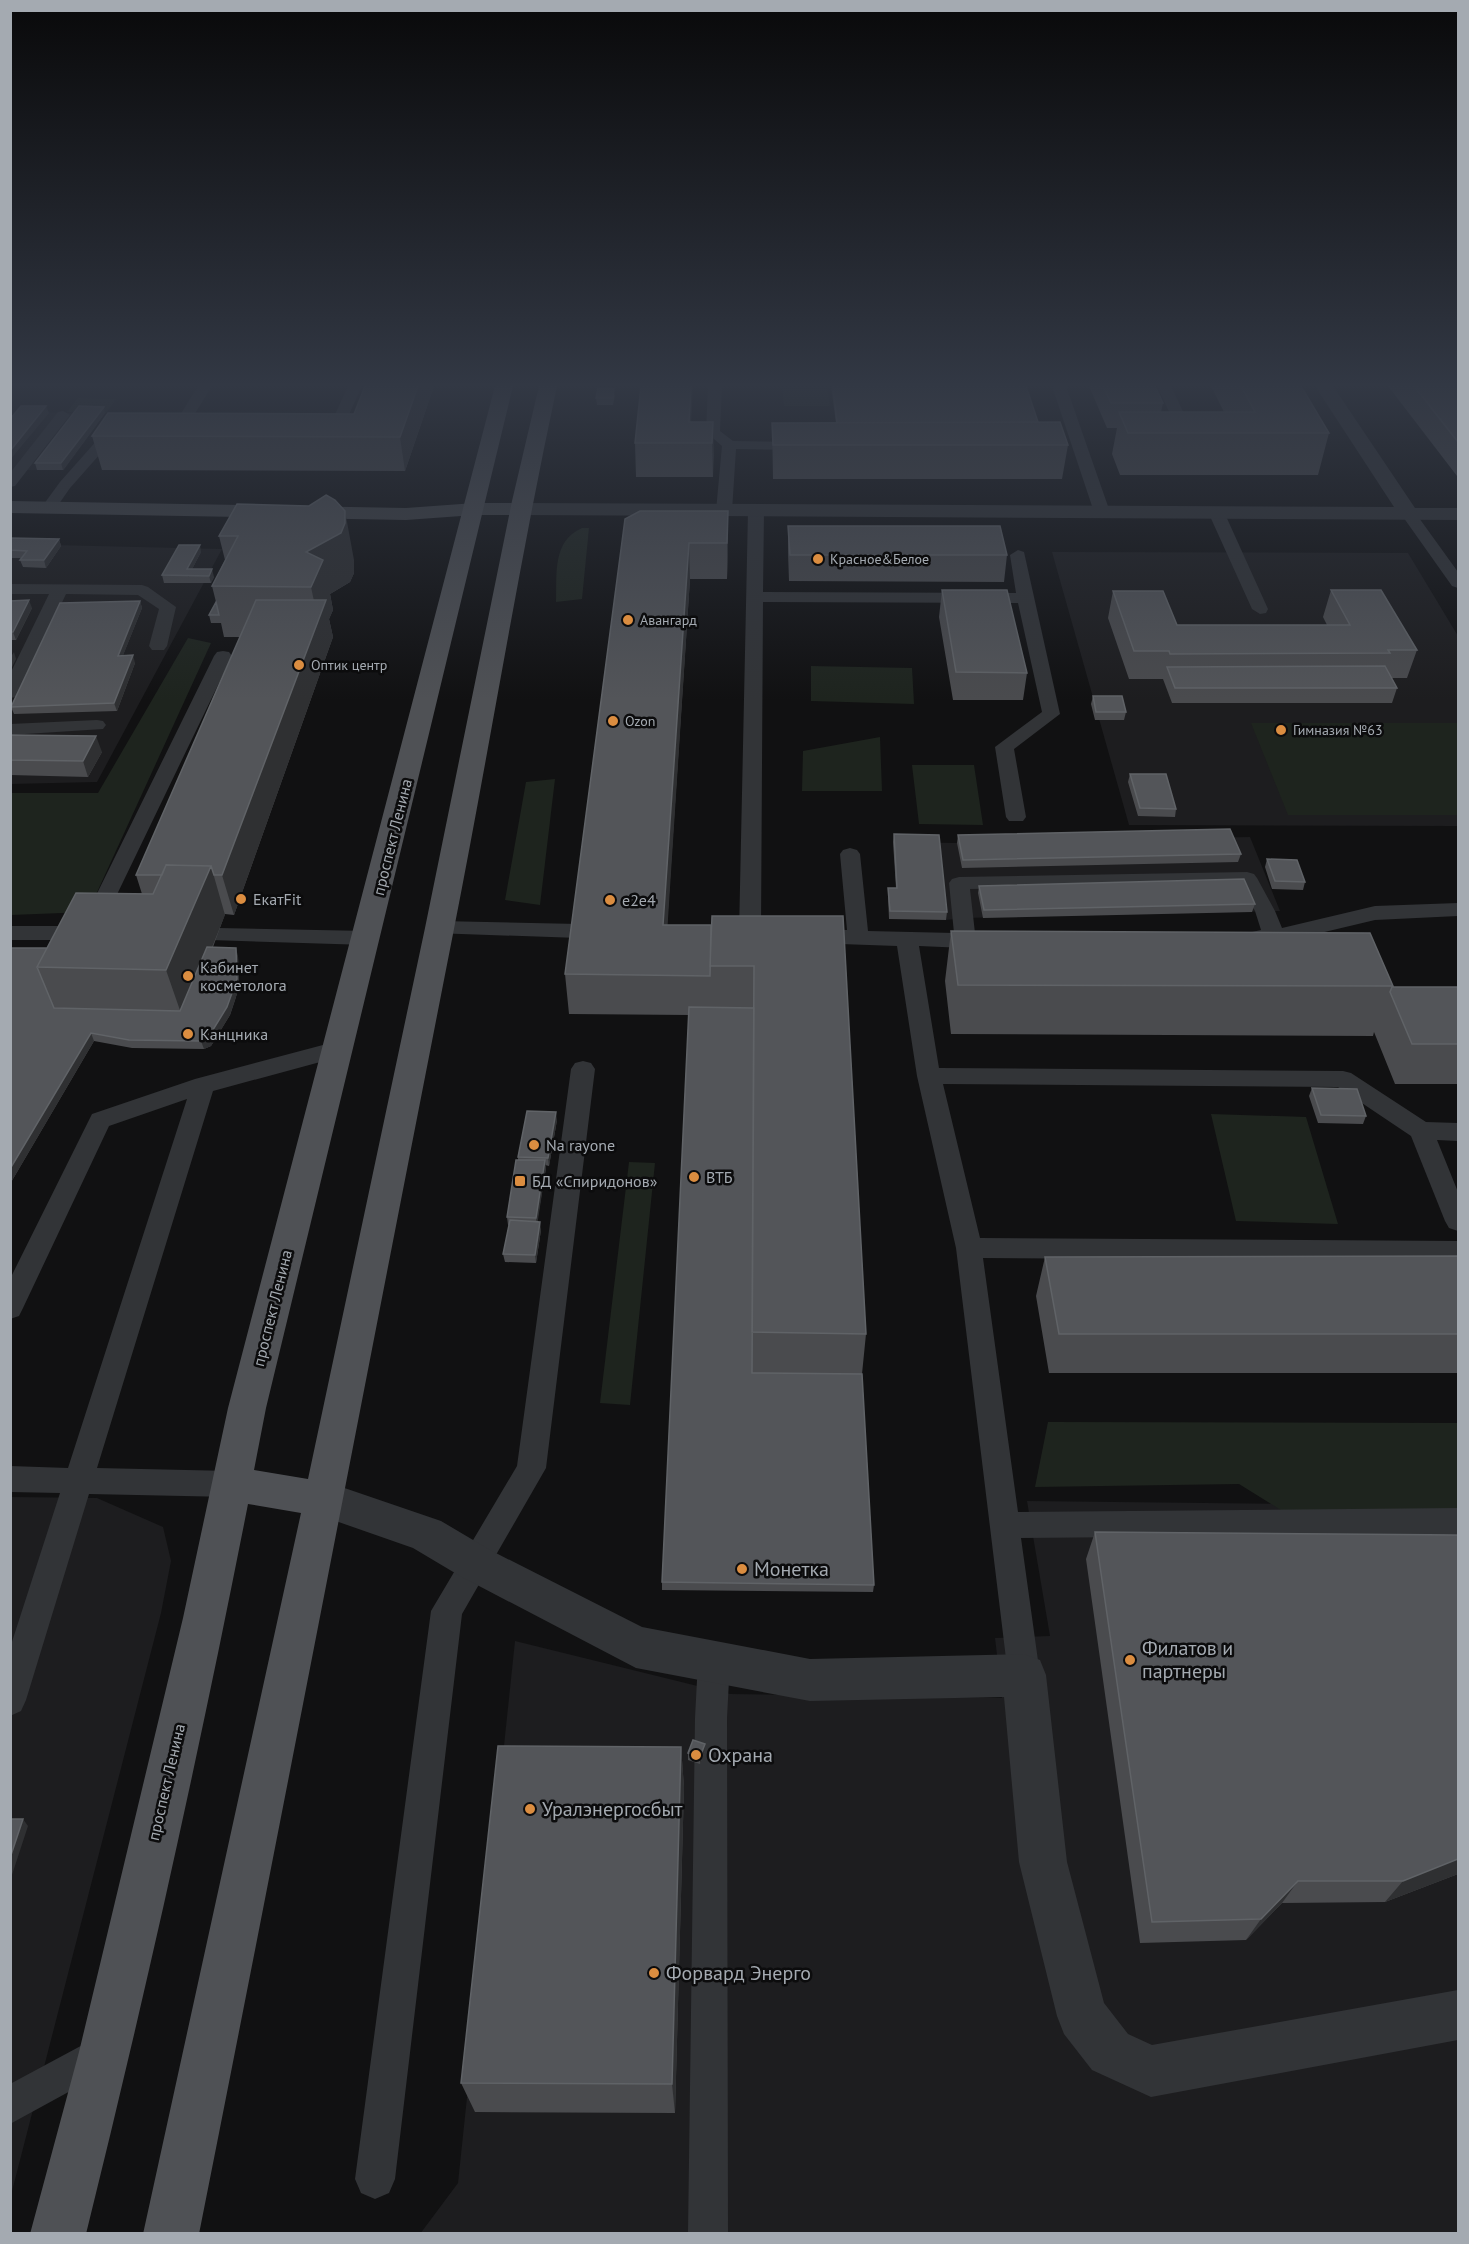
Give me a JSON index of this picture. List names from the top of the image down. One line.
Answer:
{"streets":{"main road":["проспект Ленина"]},"places":{"other":["Красное&Белое","Авангард","Оптик центр","Ozon","Гимназия №63","ЕкатFit","е2е4","Кабинет косметолога","Канцника","Na rayone","ВТБ","Монетка","Филатов и партнеры","Охрана","Уралэнергосбыт","Форвард Энерго"],"transit":["БД «Спиридонов»"]}}
